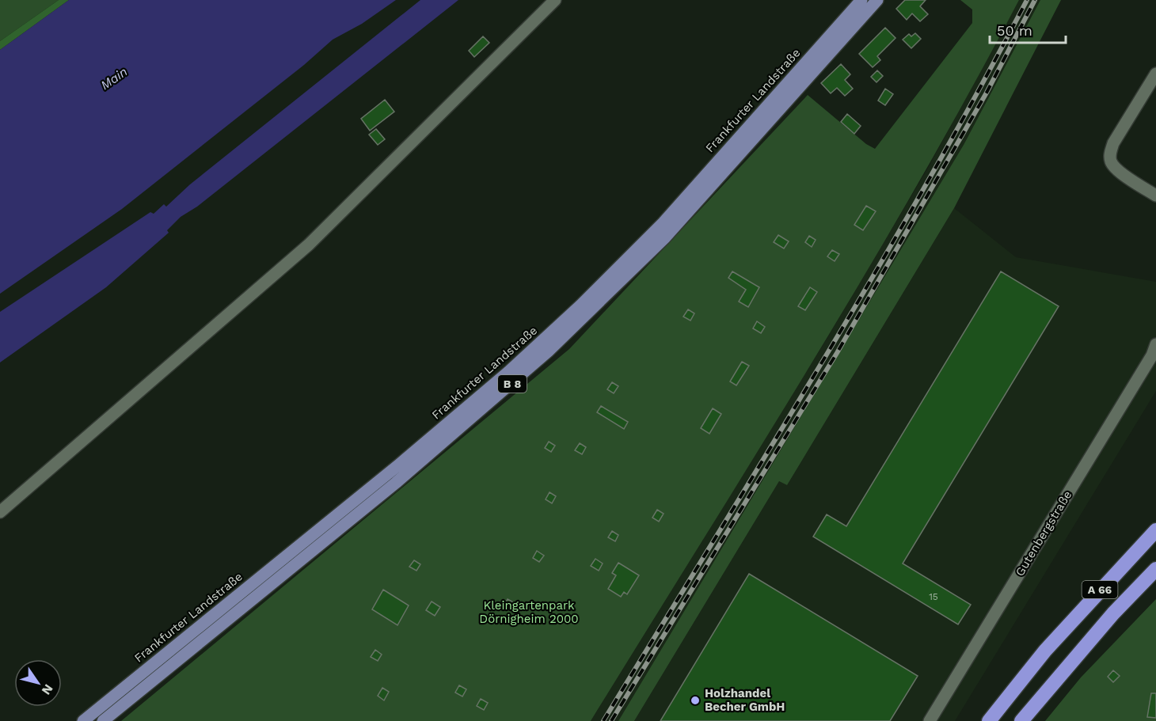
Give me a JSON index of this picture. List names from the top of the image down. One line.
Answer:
{"streets":{"highway":["A 66"],"main road":["Frankfurter Landstraße","B 8"],"street":["Gutenbergstraße"]},"water":["Main"],"parks":["Kleingartenpark Dörnigheim 2000"],"places":["Holzhandel Becher GmbH"],"house_numbers":["15"],"scale_bar":"50 m","north":"bottom right"}
